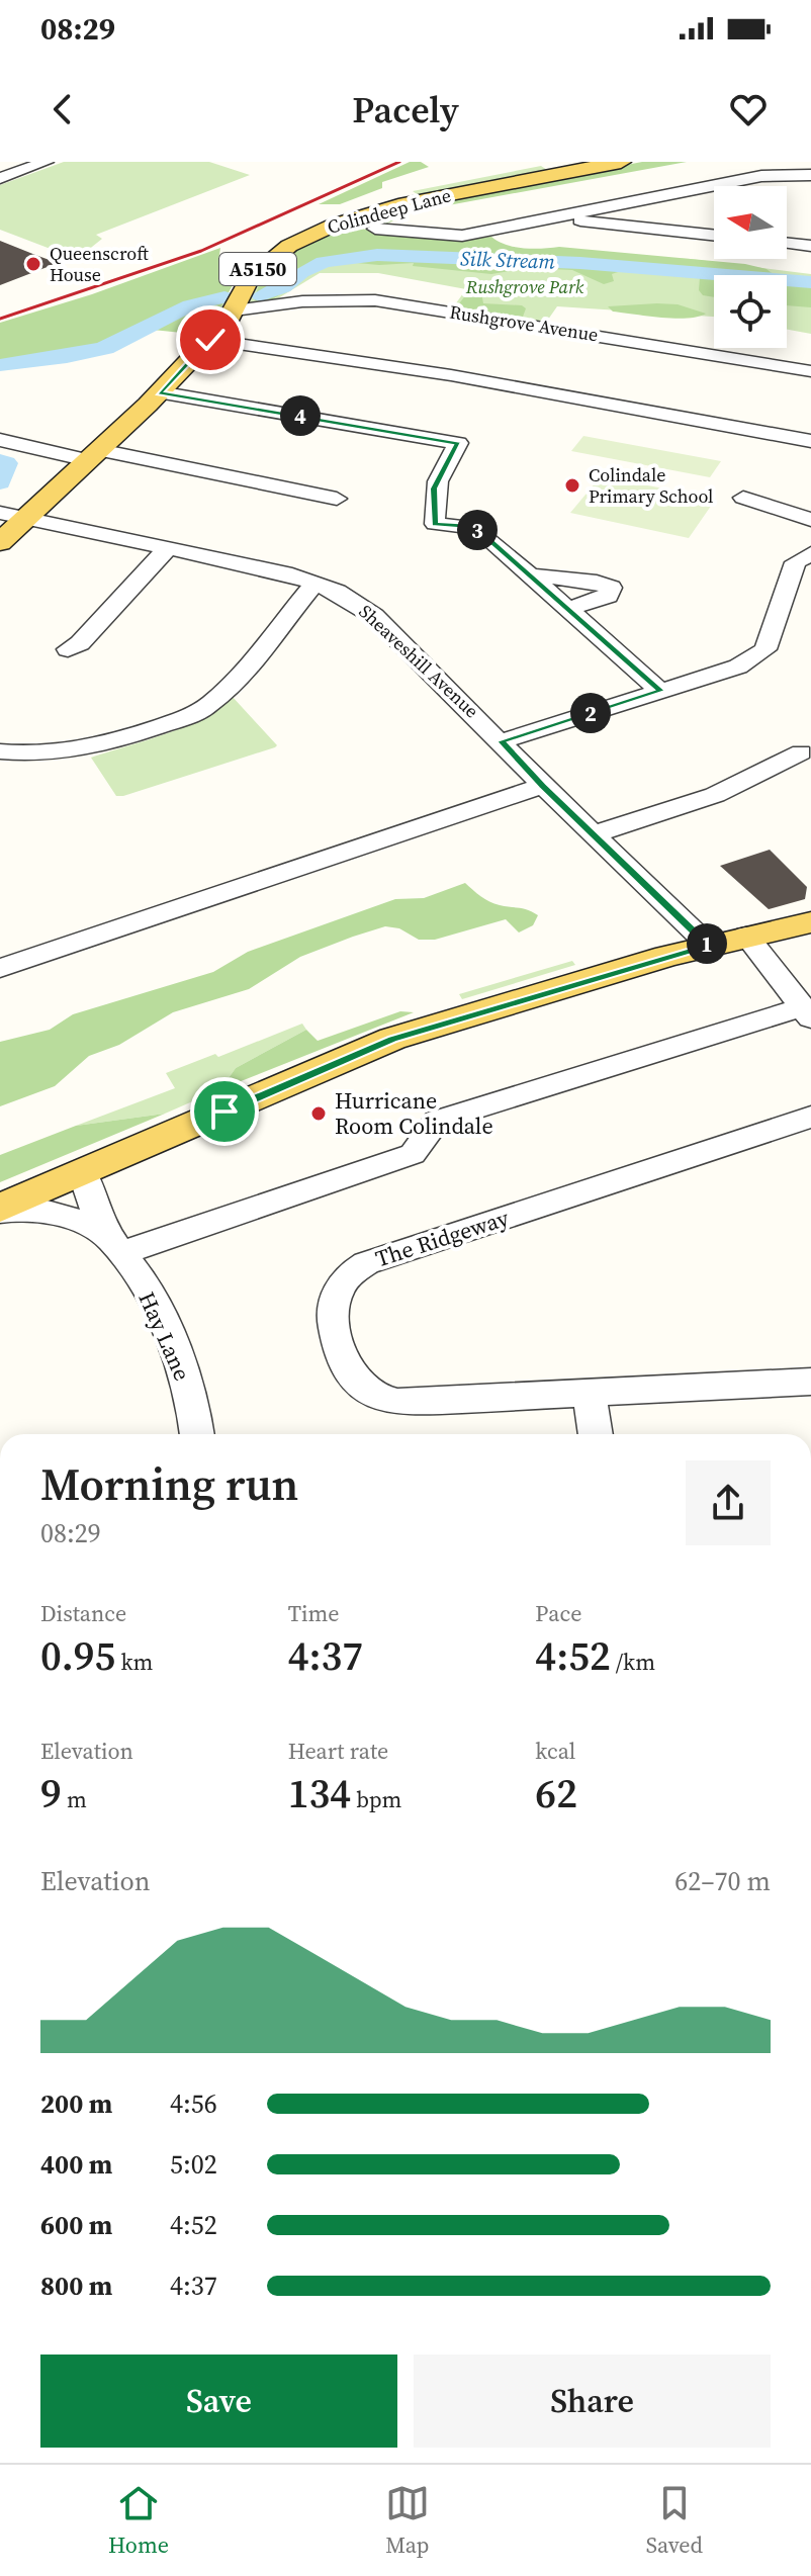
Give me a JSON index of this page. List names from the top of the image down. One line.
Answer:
{"streets":{"main road":["Colindeep Lane","A5150"],"street":["Rushgrove Avenue","Sheaveshill Avenue","The Ridgeway","Hay Lane"]},"crossings":[["Colindeep Lane","Rushgrove Avenue"],["Colindeep Lane","Sheaveshill Avenue"]],"water":["Silk Stream"],"parks":["Rushgrove Park"],"places":["Queenscroft House","Colindale Primary School","Hurricane Room Colindale"],"north":"left","page":{"status":"08:29","header":"Pacely","pins":["4","3","2","1"],"heading":["Morning run","08:29"],"stats":[["Distance","0.95 km"],["Time","4:37"],["Pace","4:52 /km"],["Elevation","9 m"],["Heart rate","134 bpm"],["kcal","62"]],"chart":["Elevation","62–70 m"],"list":[{"name":"200 m","note":"4:56"},{"name":"400 m","note":"5:02"},{"name":"600 m","note":"4:52"},{"name":"800 m","note":"4:37"}],"buttons":["Save","Share"],"tabs":["Home","Map","Saved"]}}
